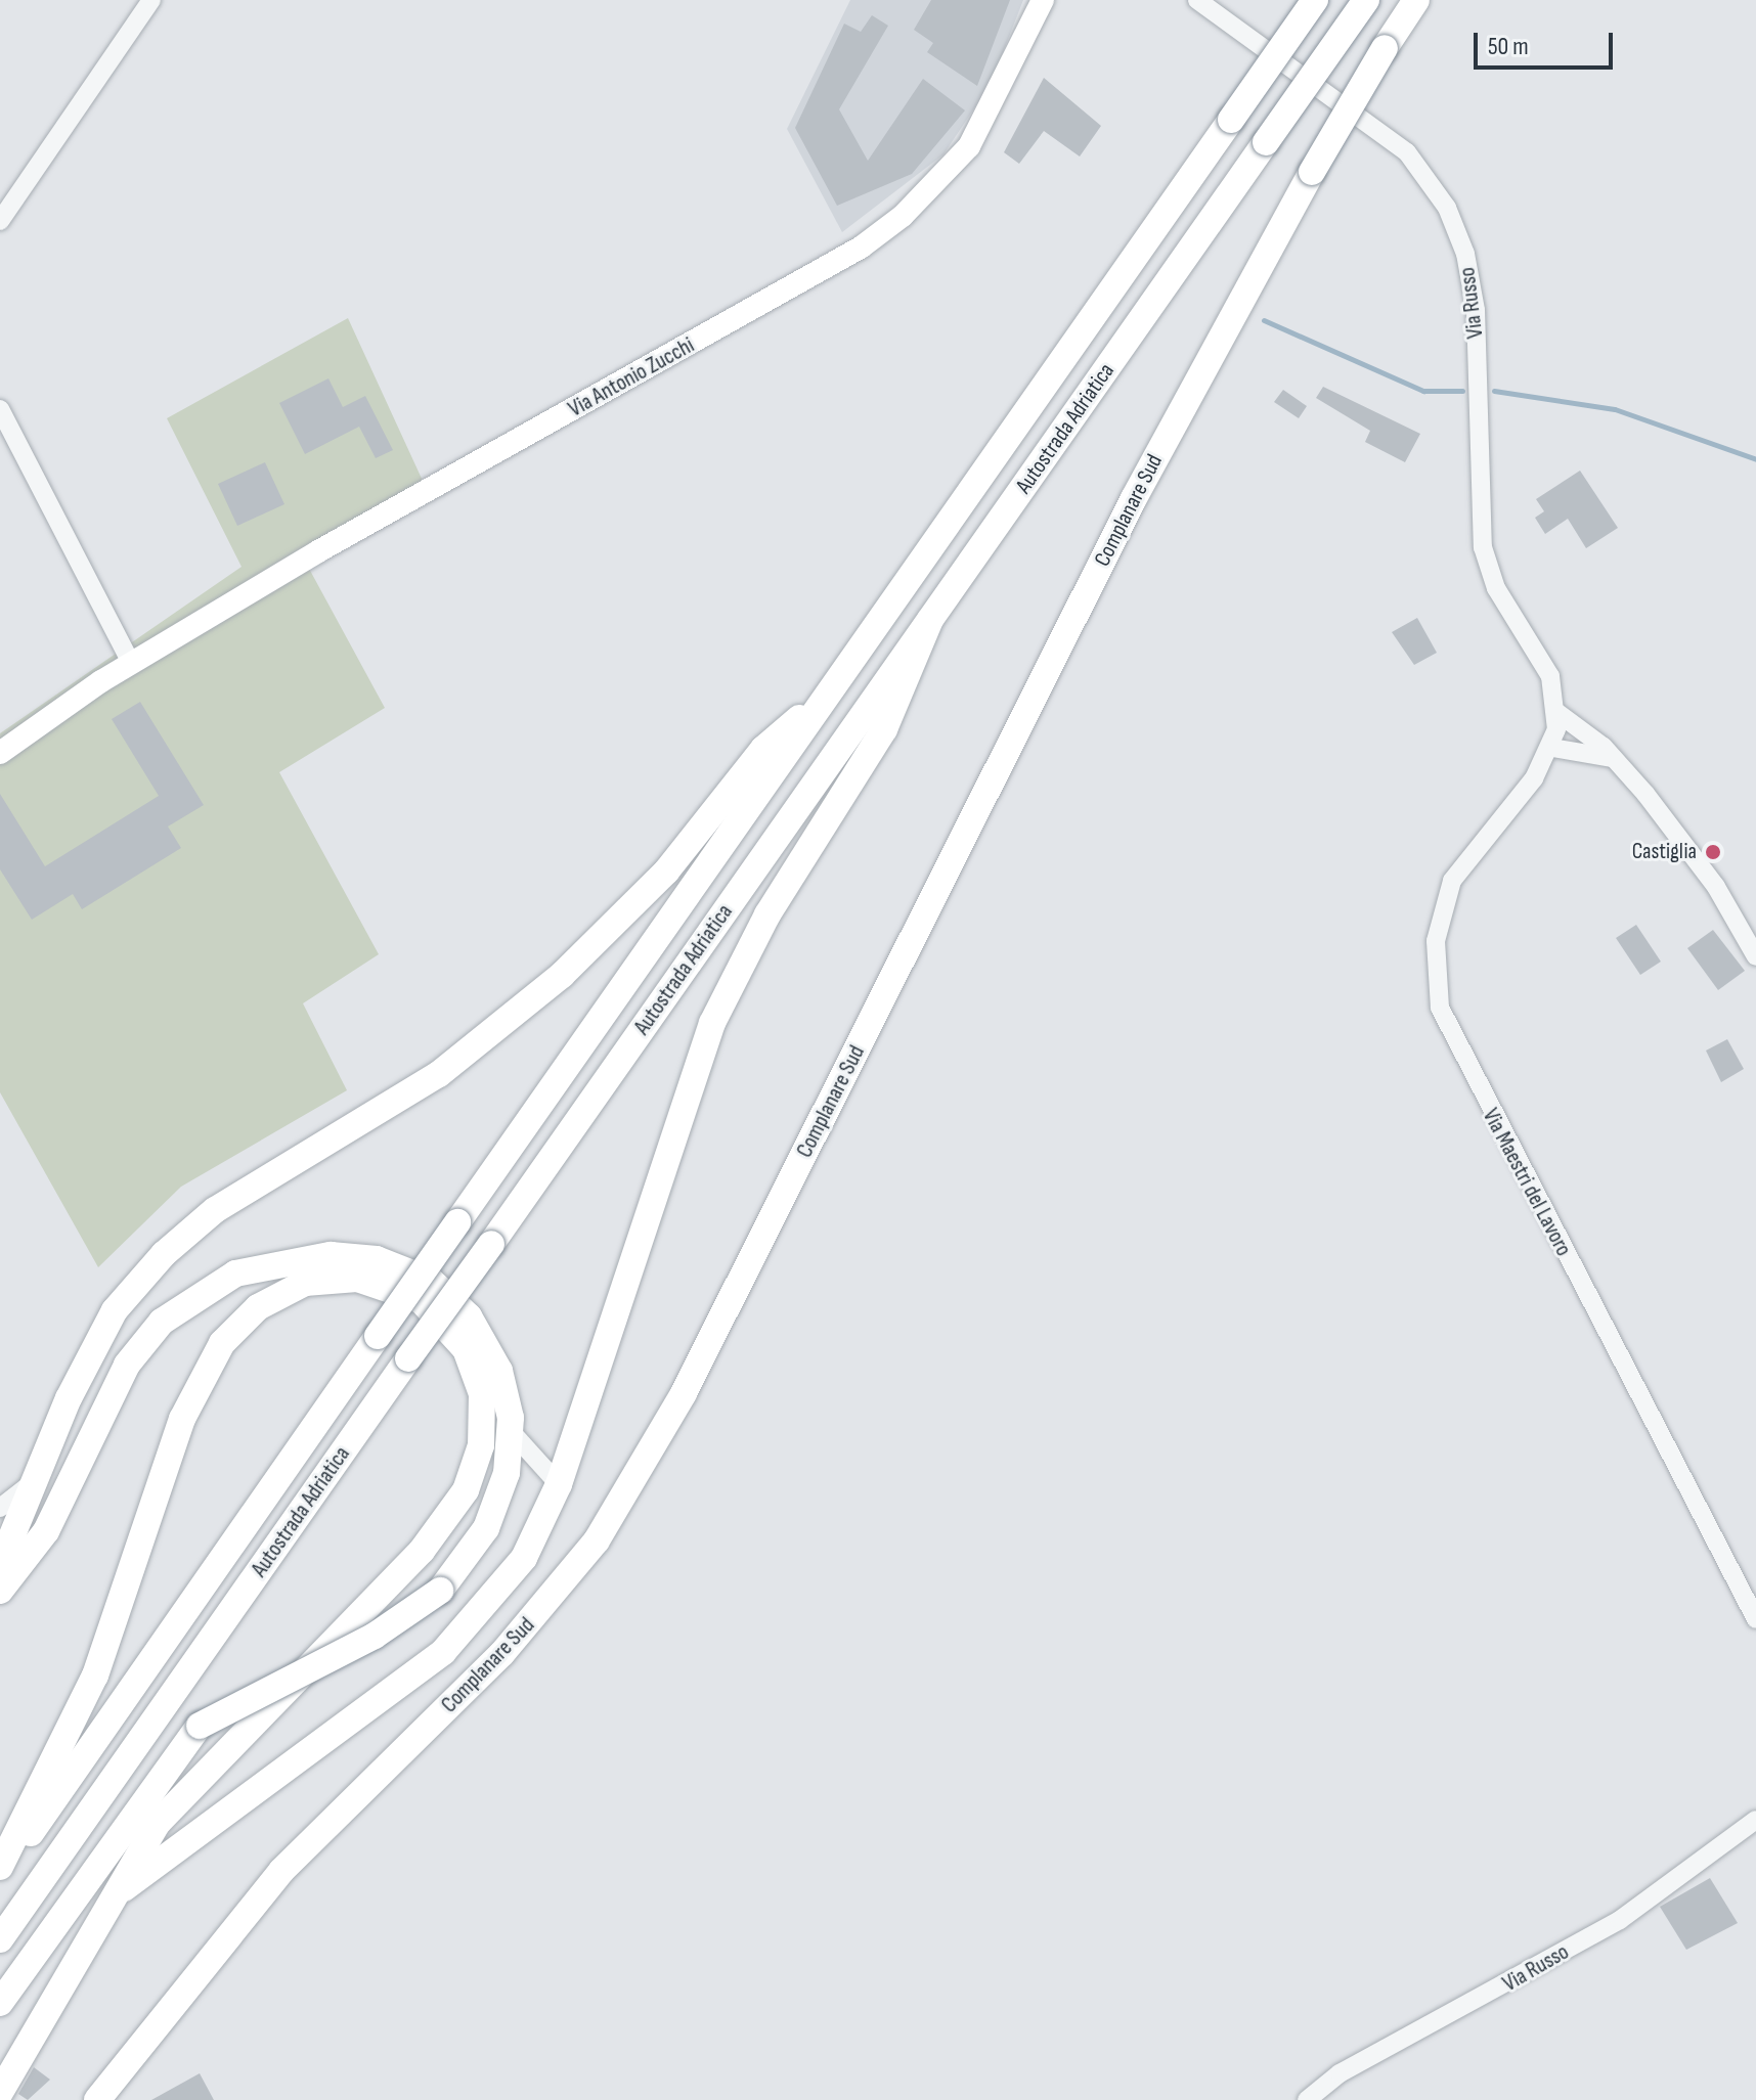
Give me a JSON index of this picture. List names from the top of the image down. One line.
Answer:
{"streets":{"highway":["Autostrada Adriatica","Complanare Sud"],"main road":["Via Antonio Zucchi"],"street":["Via Russo","Via Maestri del Lavoro"]},"crossings":[["Via Russo","Via Maestri del Lavoro"]],"places":["Castiglia"],"scale_bar":"50 m"}
